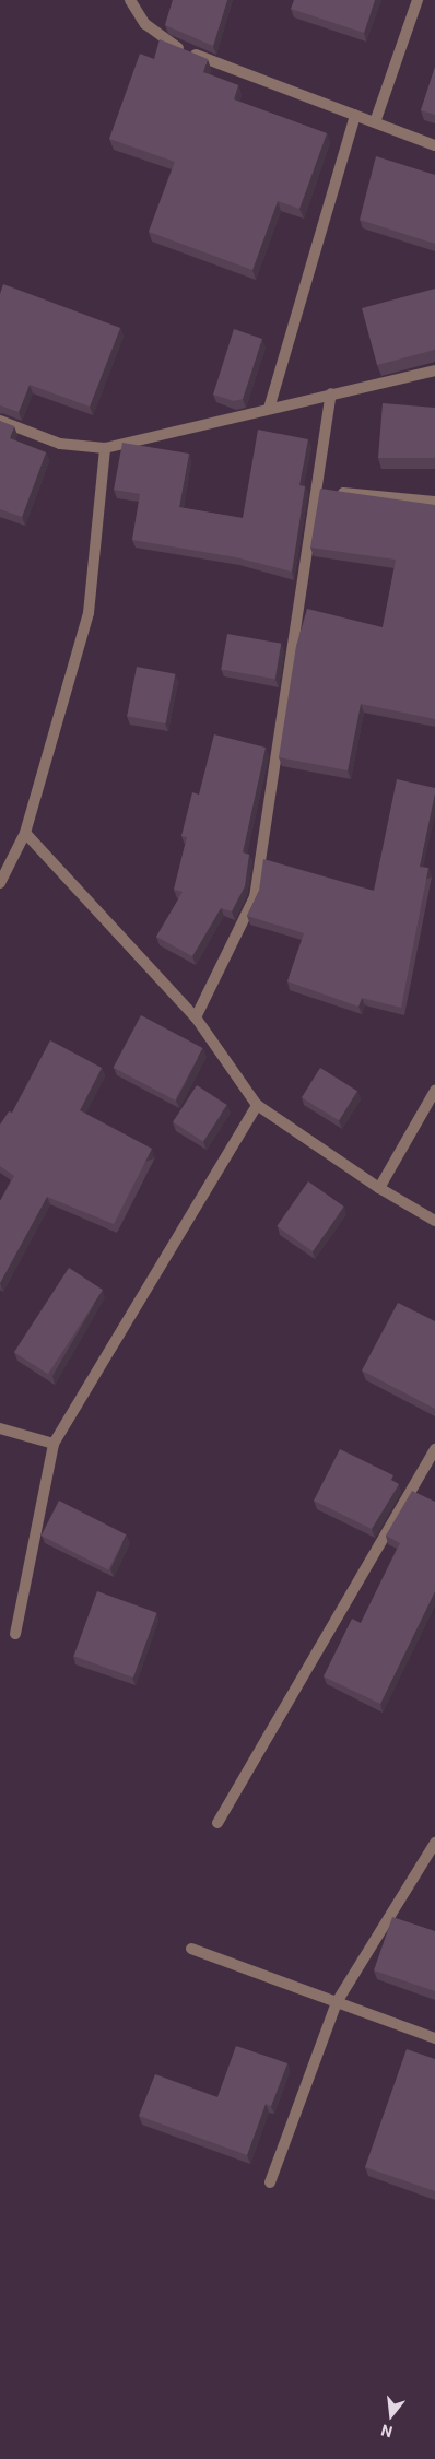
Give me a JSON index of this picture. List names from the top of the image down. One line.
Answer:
{"north":"bottom"}
